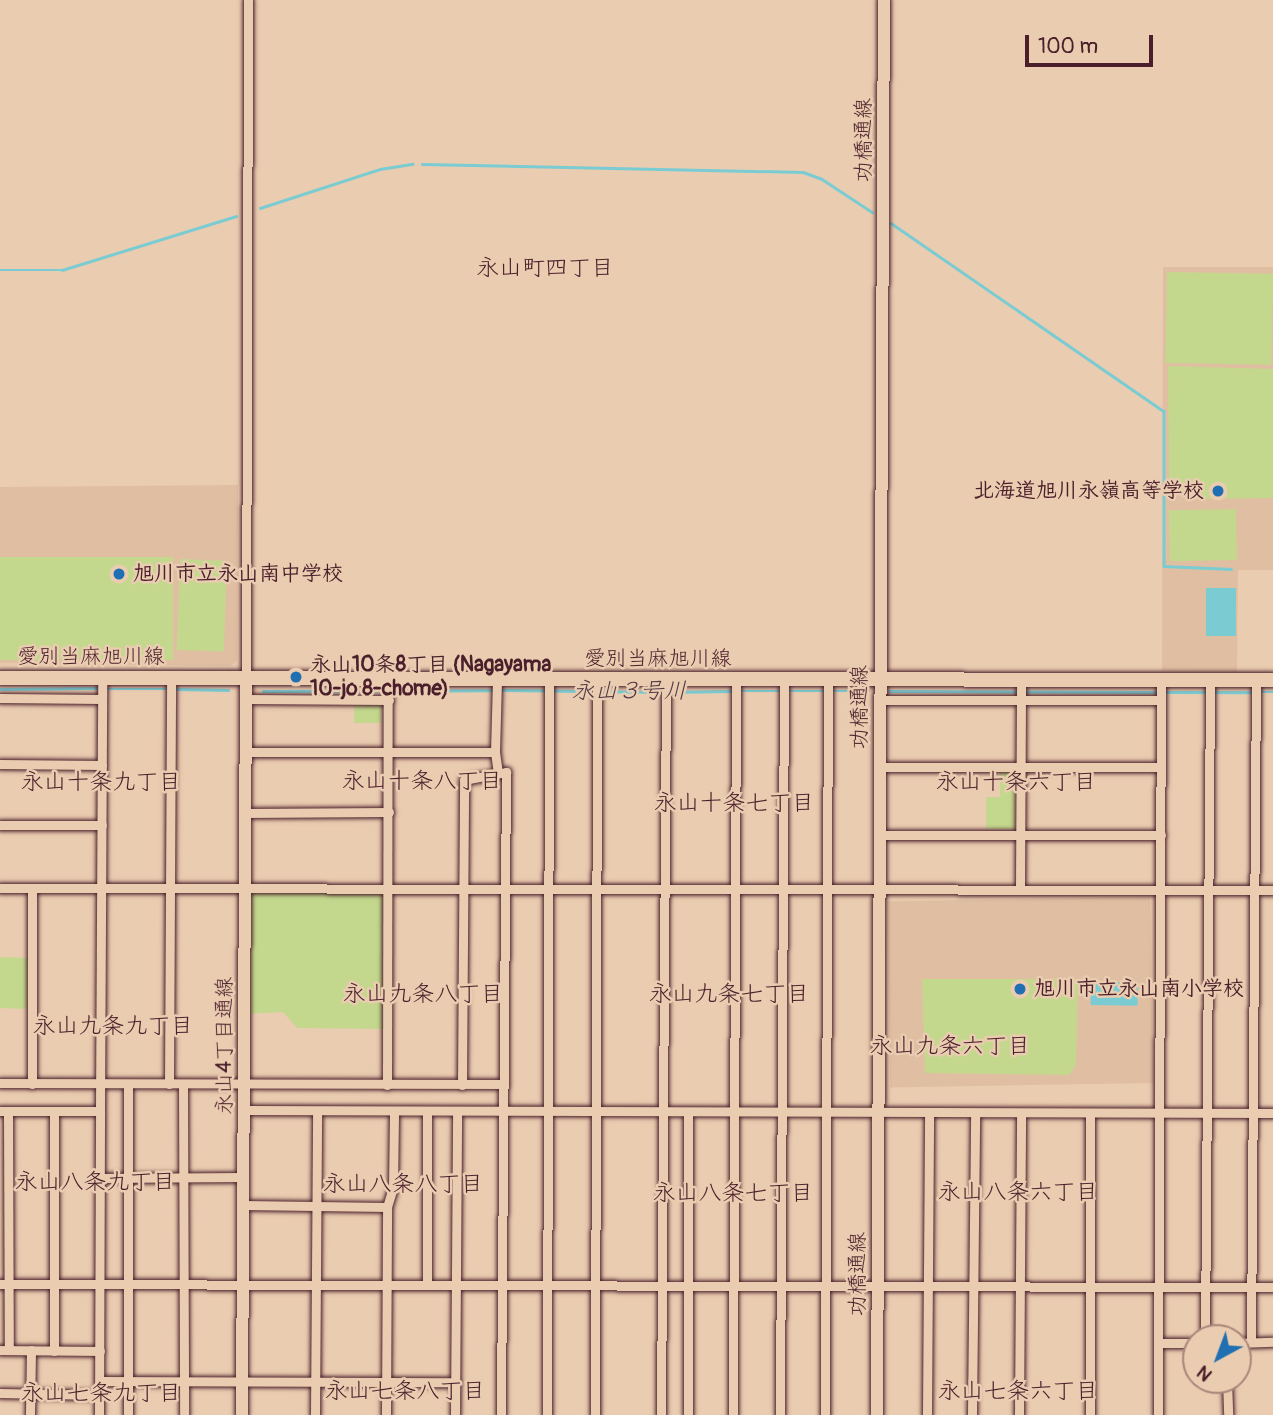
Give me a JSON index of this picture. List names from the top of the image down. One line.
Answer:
{"streets":{"main road":["愛別当麻旭川線"],"street":["功橋通線","永山4丁目通線"]},"crossings":[["功橋通線","愛別当麻旭川線"],["愛別当麻旭川線","永山4丁目通線"]],"districts":["永山町四丁目","永山十条八丁目","永山十条九丁目","永山十条六丁目","永山十条七丁目","永山九条八丁目","永山九条七丁目","永山九条九丁目","永山九条六丁目","永山八条九丁目","永山八条八丁目","永山八条六丁目","永山八条七丁目","永山七条八丁目","永山七条六丁目","永山七条九丁目"],"water":["永山３号川"],"places":["北海道旭川永嶺高等学校","旭川市立永山南中学校","永山10条8丁目 (Nagayama 10-jo 8-chome)","旭川市立永山南小学校"],"scale_bar":"100 m","north":"bottom left"}
